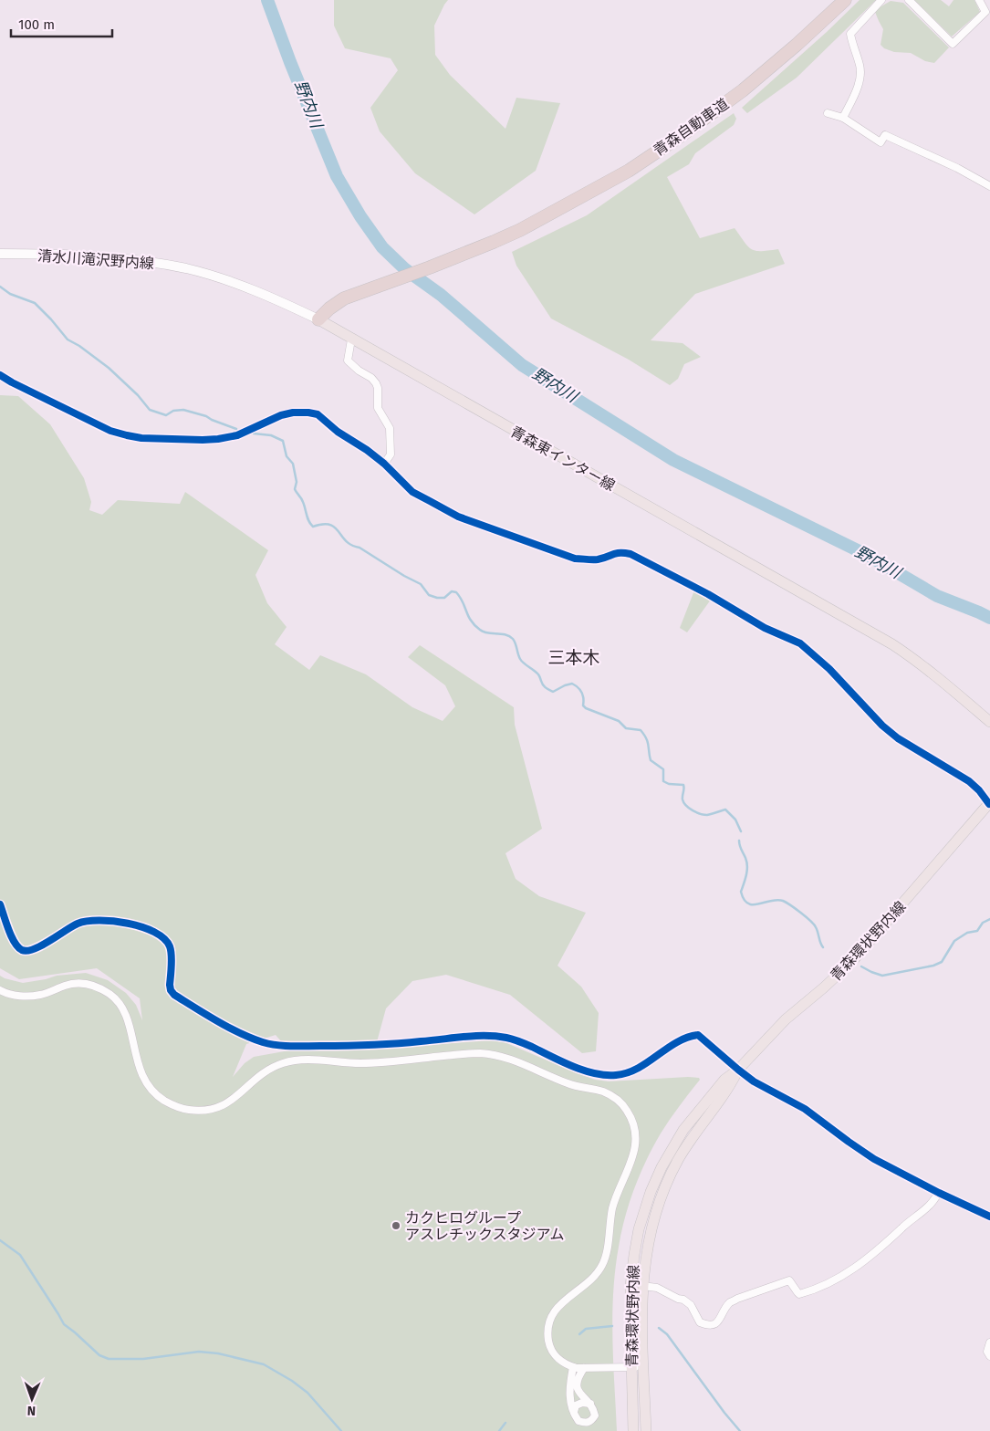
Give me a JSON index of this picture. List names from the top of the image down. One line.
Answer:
{"streets":{"highway":["青森自動車道"],"main road":["清水川滝沢野内線","青森東インター線","青森環状野内線"]},"crossings":[["青森自動車道","清水川滝沢野内線"],["青森自動車道","青森東インター線"],["清水川滝沢野内線","青森東インター線"]],"districts":["三本木"],"water":["野内川"],"places":["カクヒログループ アスレチックスタジアム"],"scale_bar":"100 m","north":"bottom"}
